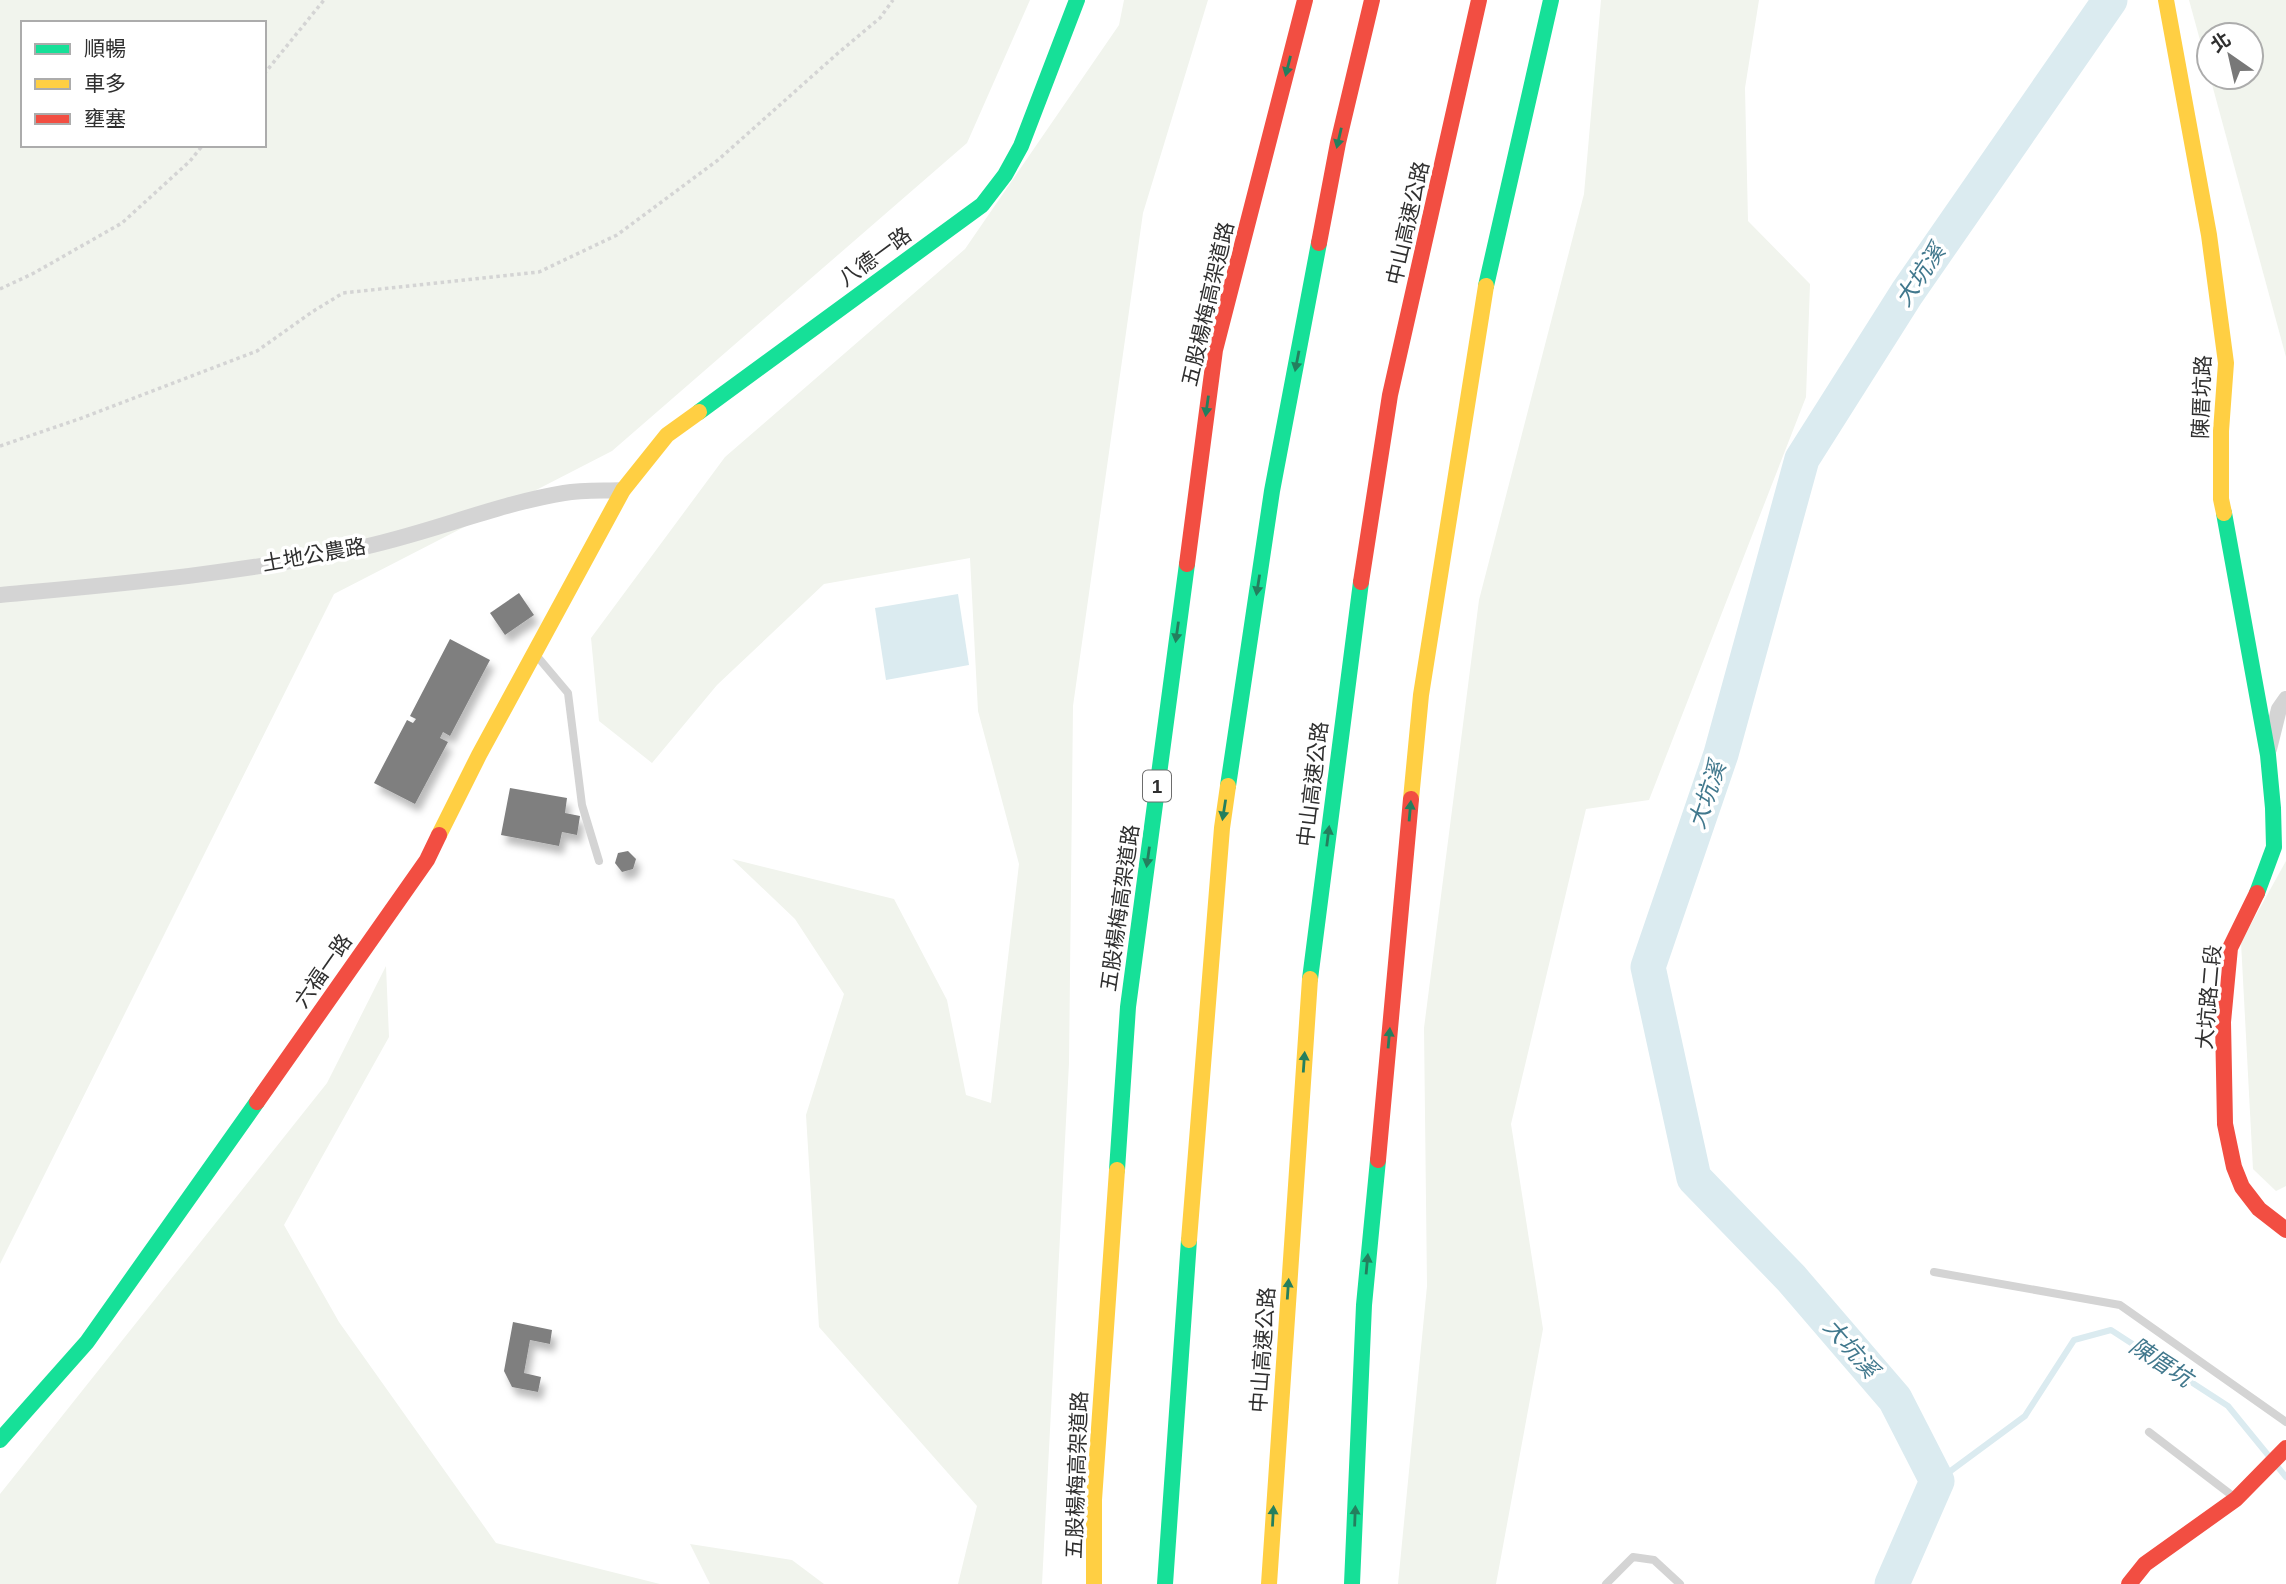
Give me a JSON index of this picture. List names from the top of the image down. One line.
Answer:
{"streets":{"main road":["中山高速公路","八德一路","五股楊梅高架道路","陳厝坑路","1","六福一路","大坑路二段"],"street":["土地公農路"]},"crossings":[["八德一路","土地公農路"],["八德一路","六福一路"],["陳厝坑路","大坑路二段"],["土地公農路","六福一路"]],"water":["大坑溪","陳厝坑"],"legend":["順暢","車多","壅塞"],"north":"top left"}
